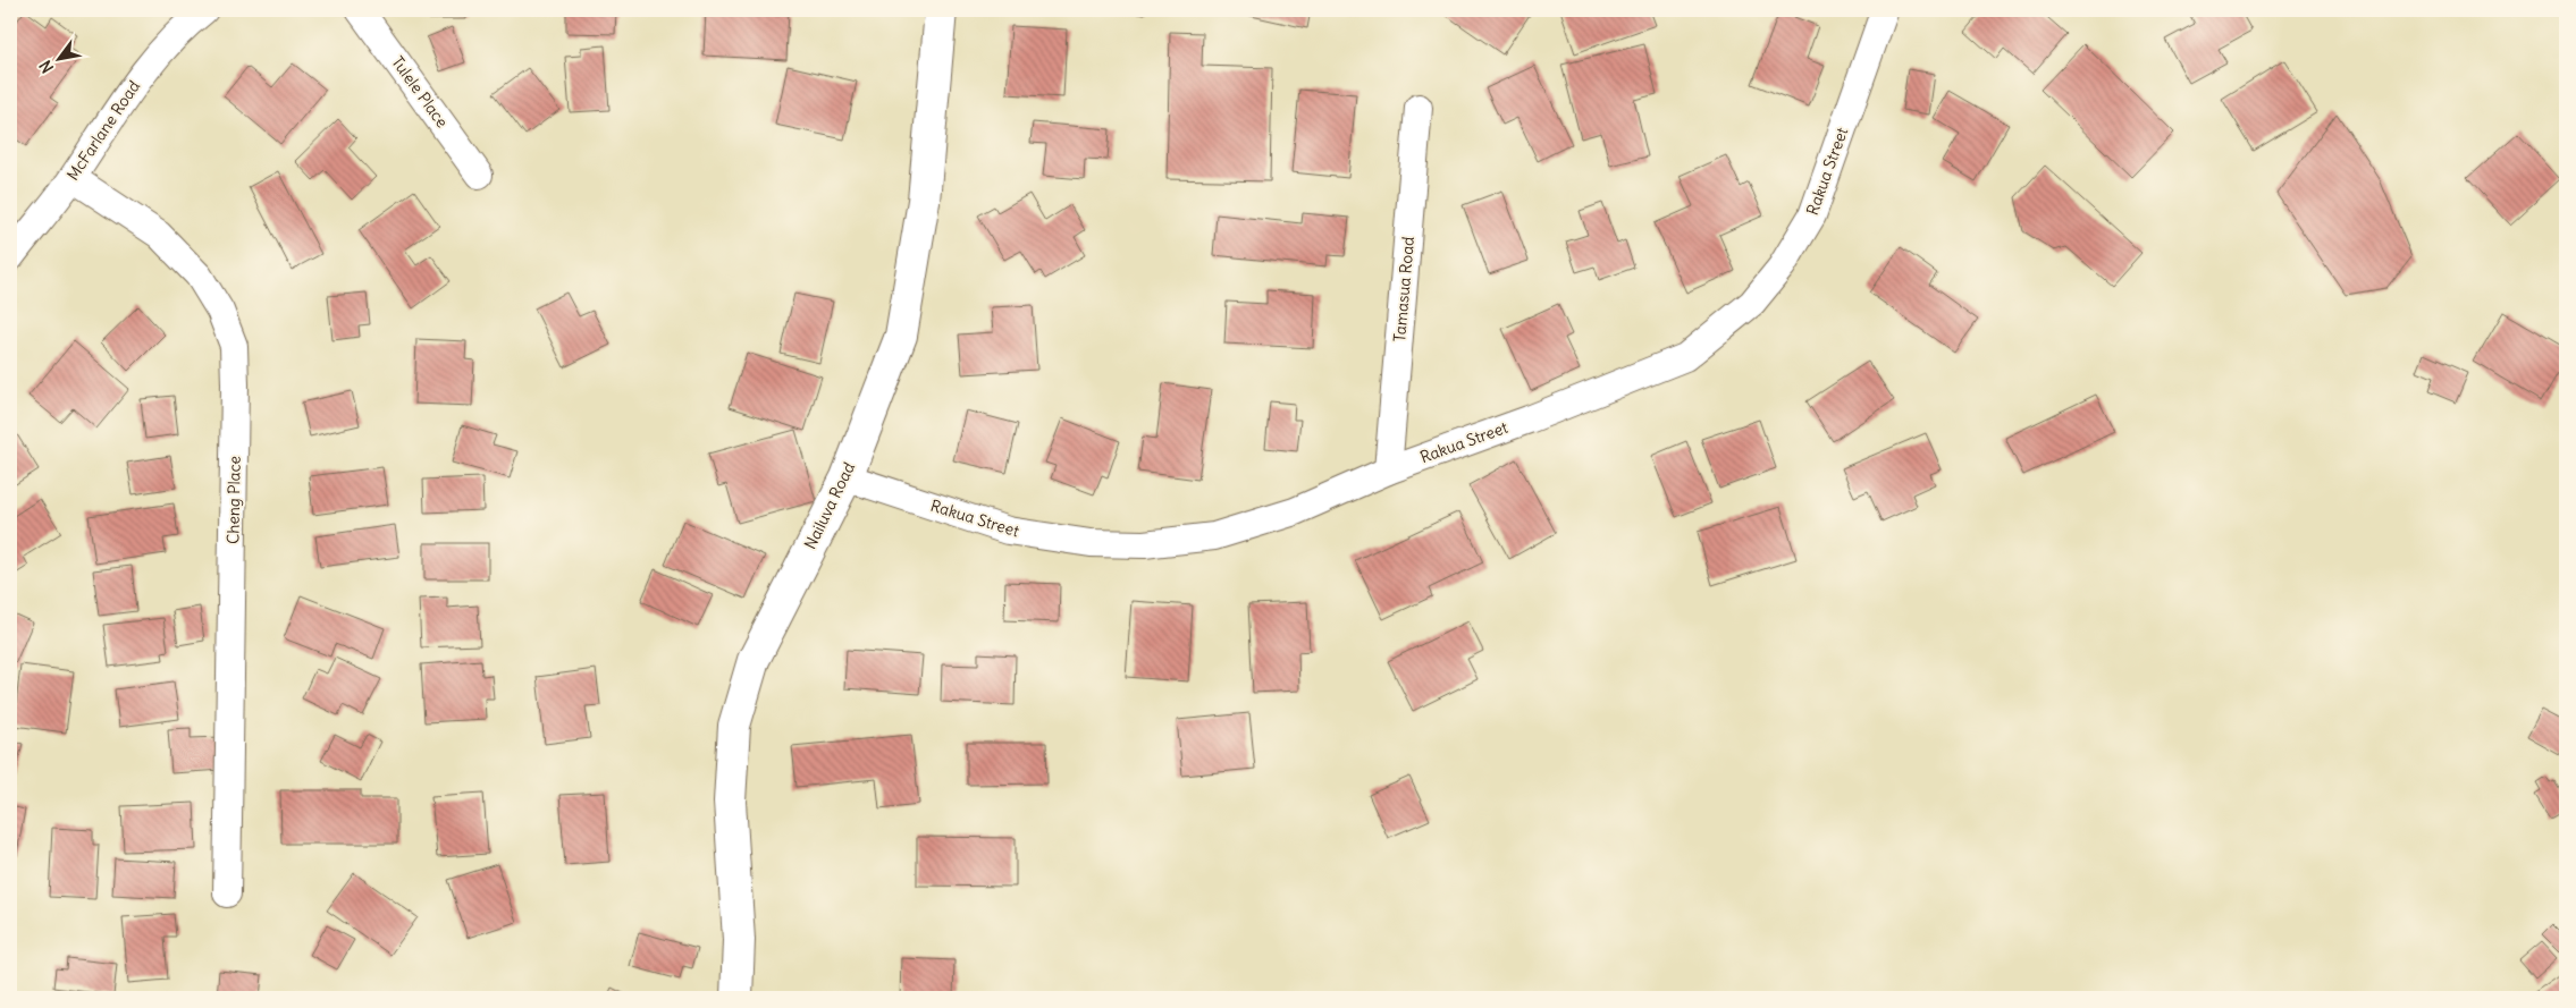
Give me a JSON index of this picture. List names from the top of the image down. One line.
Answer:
{"streets":{"main road":["Nailuva Road"],"street":["Tulele Place","McFarlane Road","Rakua Street","Tamasua Road","Cheng Place"]},"crossings":[["McFarlane Road","Cheng Place"],["Rakua Street","Tamasua Road"],["Rakua Street","Nailuva Road"]],"north":"bottom left"}
